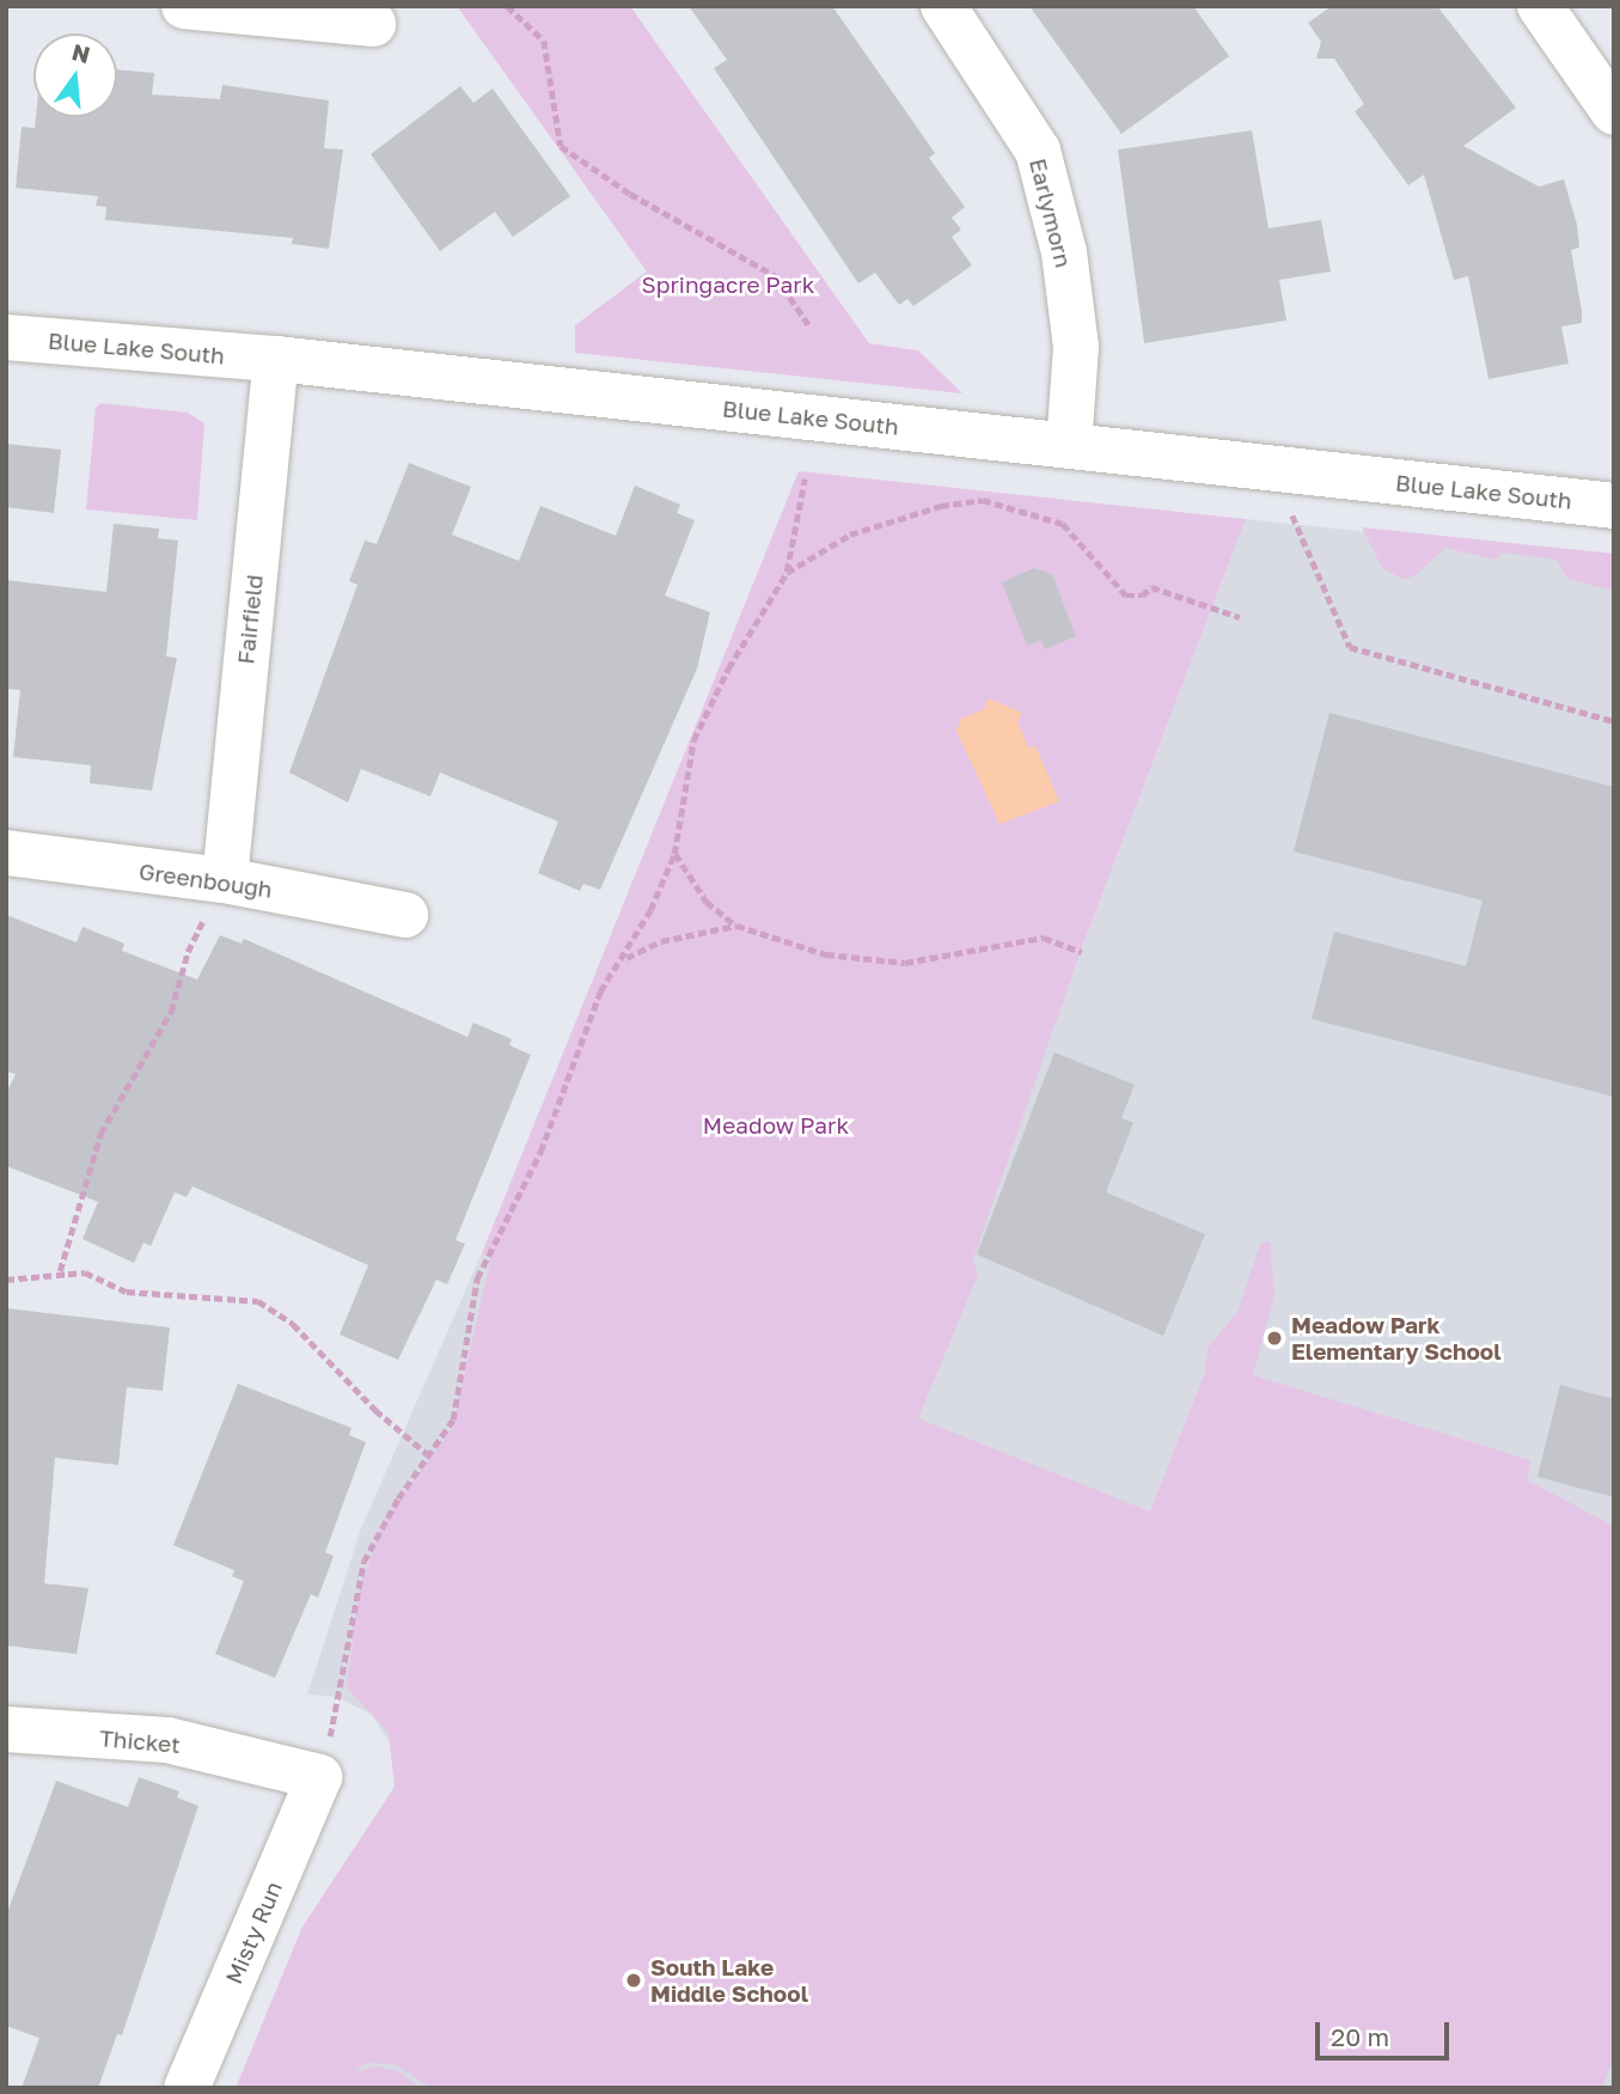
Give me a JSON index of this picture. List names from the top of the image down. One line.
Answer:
{"streets":{"street":["Earlymorn","Blue Lake South","Fairfield","Greenbough","Thicket","Misty Run"]},"crossings":[["Earlymorn","Blue Lake South"],["Blue Lake South","Fairfield"],["Fairfield","Greenbough"],["Thicket","Misty Run"]],"parks":["Springacre Park","Meadow Park"],"places":["Meadow Park Elementary School","South Lake Middle School"],"scale_bar":"20 m","north":"top"}
